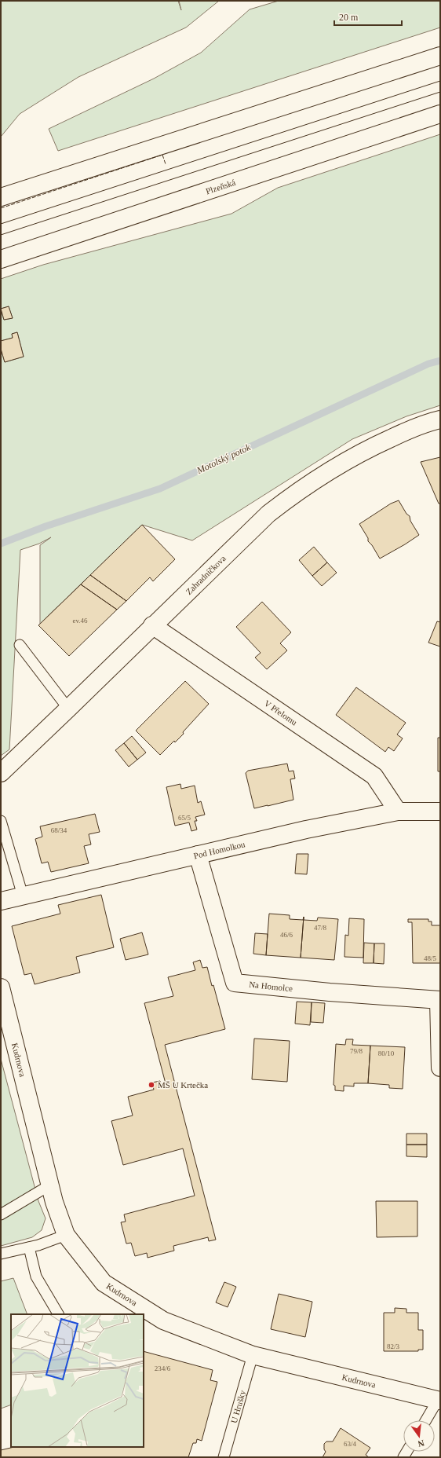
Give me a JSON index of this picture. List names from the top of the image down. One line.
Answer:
{"streets":{"street":["Plzeňská","Zahradníčkova","V Přelomu","Pod Homolkou","Na Homolce","Kudrnova"],"lane":["U Hrušky"]},"crossings":[["Zahradníčkova","V Přelomu"],["V Přelomu","Pod Homolkou"],["Pod Homolkou","Na Homolce"],["Kudrnova","U Hrušky"]],"water":["Motolský potok"],"places":["MŠ U Krtečka"],"house_numbers":["ev.46","65/5","68/34","47/8","46/6","48/5","79/8","80/10","82/3","234/6","63/4"],"scale_bar":"20 m","north":"bottom"}
